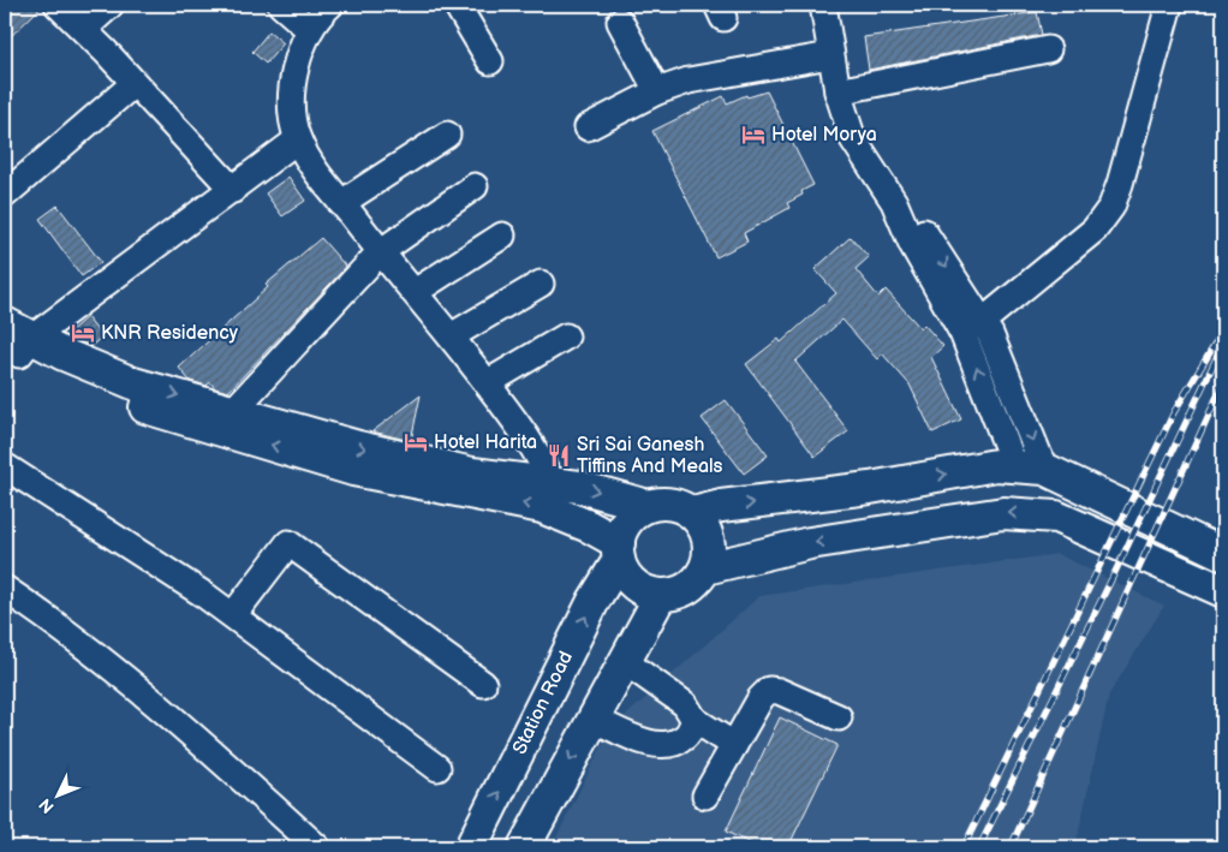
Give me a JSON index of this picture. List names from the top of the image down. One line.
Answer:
{"streets":{"main road":["Station Road"]},"places":{"hotel":["Hotel Morya","KNR Residency","Hotel Harita"],"restaurant":["Sri Sai Ganesh Tiffins And Meals"]},"north":"bottom left"}
